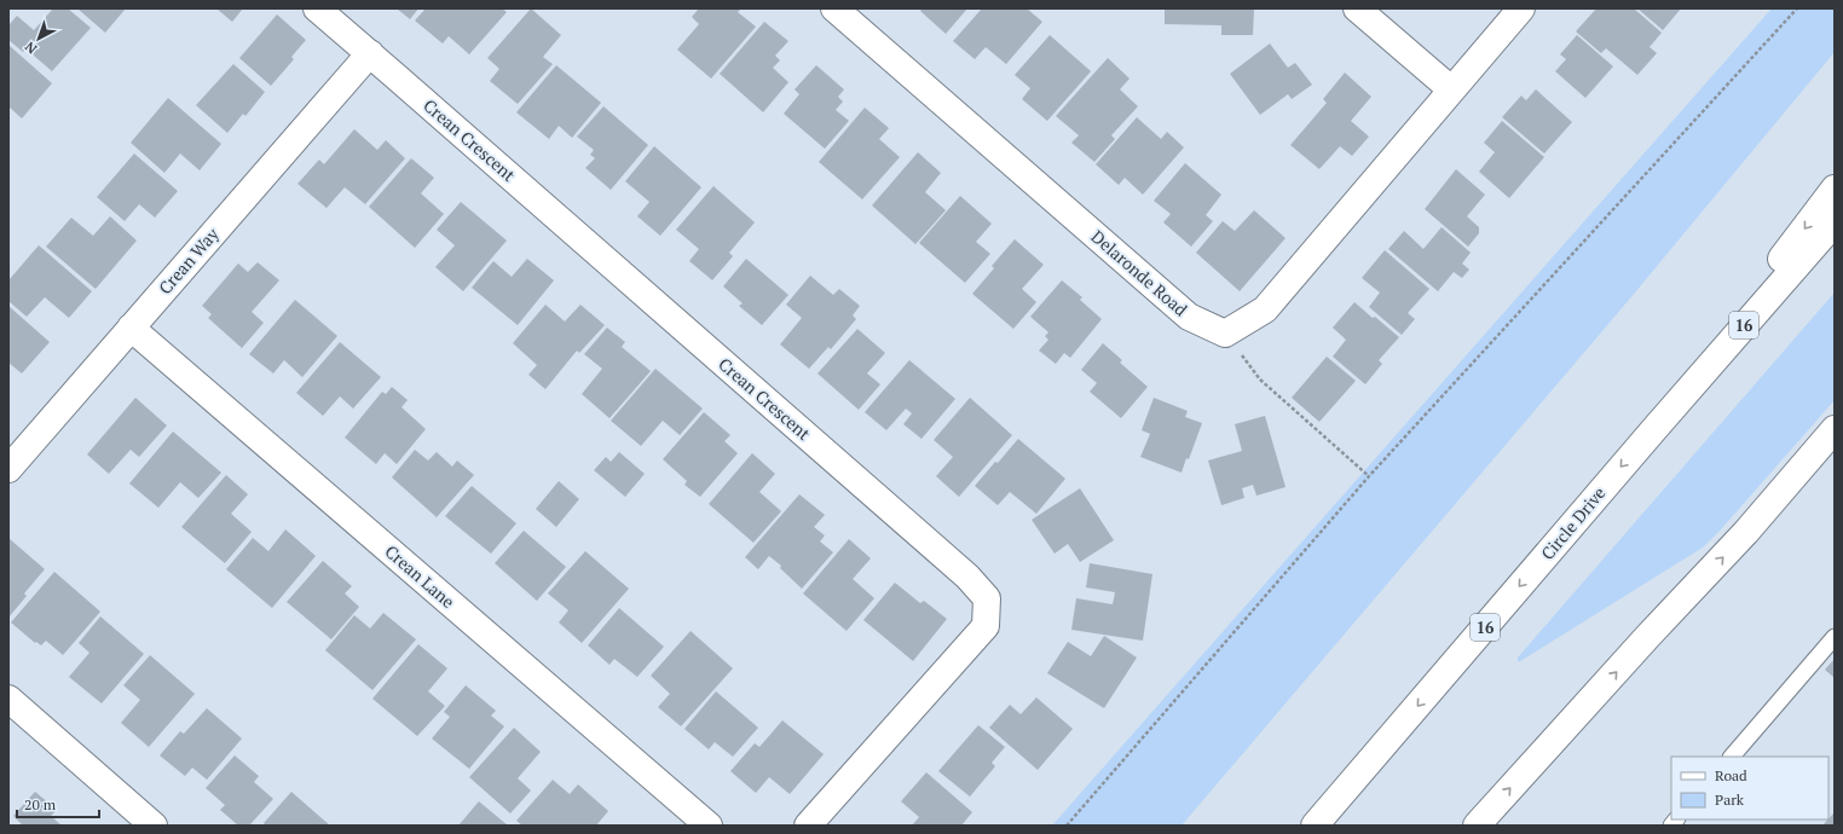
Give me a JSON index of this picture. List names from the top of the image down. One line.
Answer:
{"streets":{"main road":["Crean Crescent","Crean Way","Delaronde Road","16","Circle Drive","Crean Lane"]},"crossings":[["Crean Crescent","Crean Way"],["Crean Way","Crean Lane"]],"legend":["Road","Park"],"scale_bar":"20 m","north":"bottom left"}
